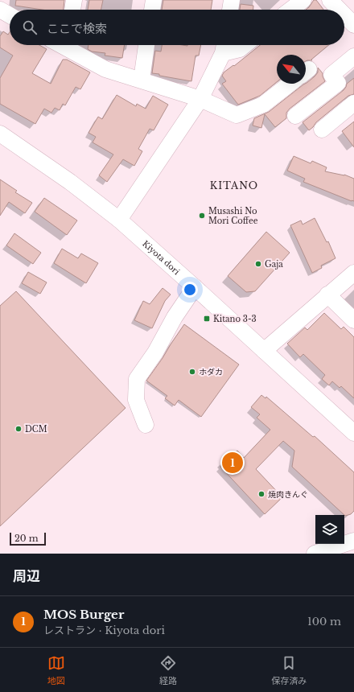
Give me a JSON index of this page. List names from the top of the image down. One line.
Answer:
{"streets":{"street":["Kiyota dori"]},"districts":["KITANO"],"places":{"other":["Musashi No Mori Coffee","Gaja","ホダカ","DCM","焼肉きんぐ"],"transit":["Kitano 3-3"]},"scale_bar":"20 m","north":"top left","page":{"search":"ここで検索","pins":"1","scale":"20 m","heading":"周辺","list":[{"mark":"1","name":"MOS Burger","note":"レストラン · Kiyota dori","value":"100 m"}],"nav":["地図","経路","保存済み"]}}
